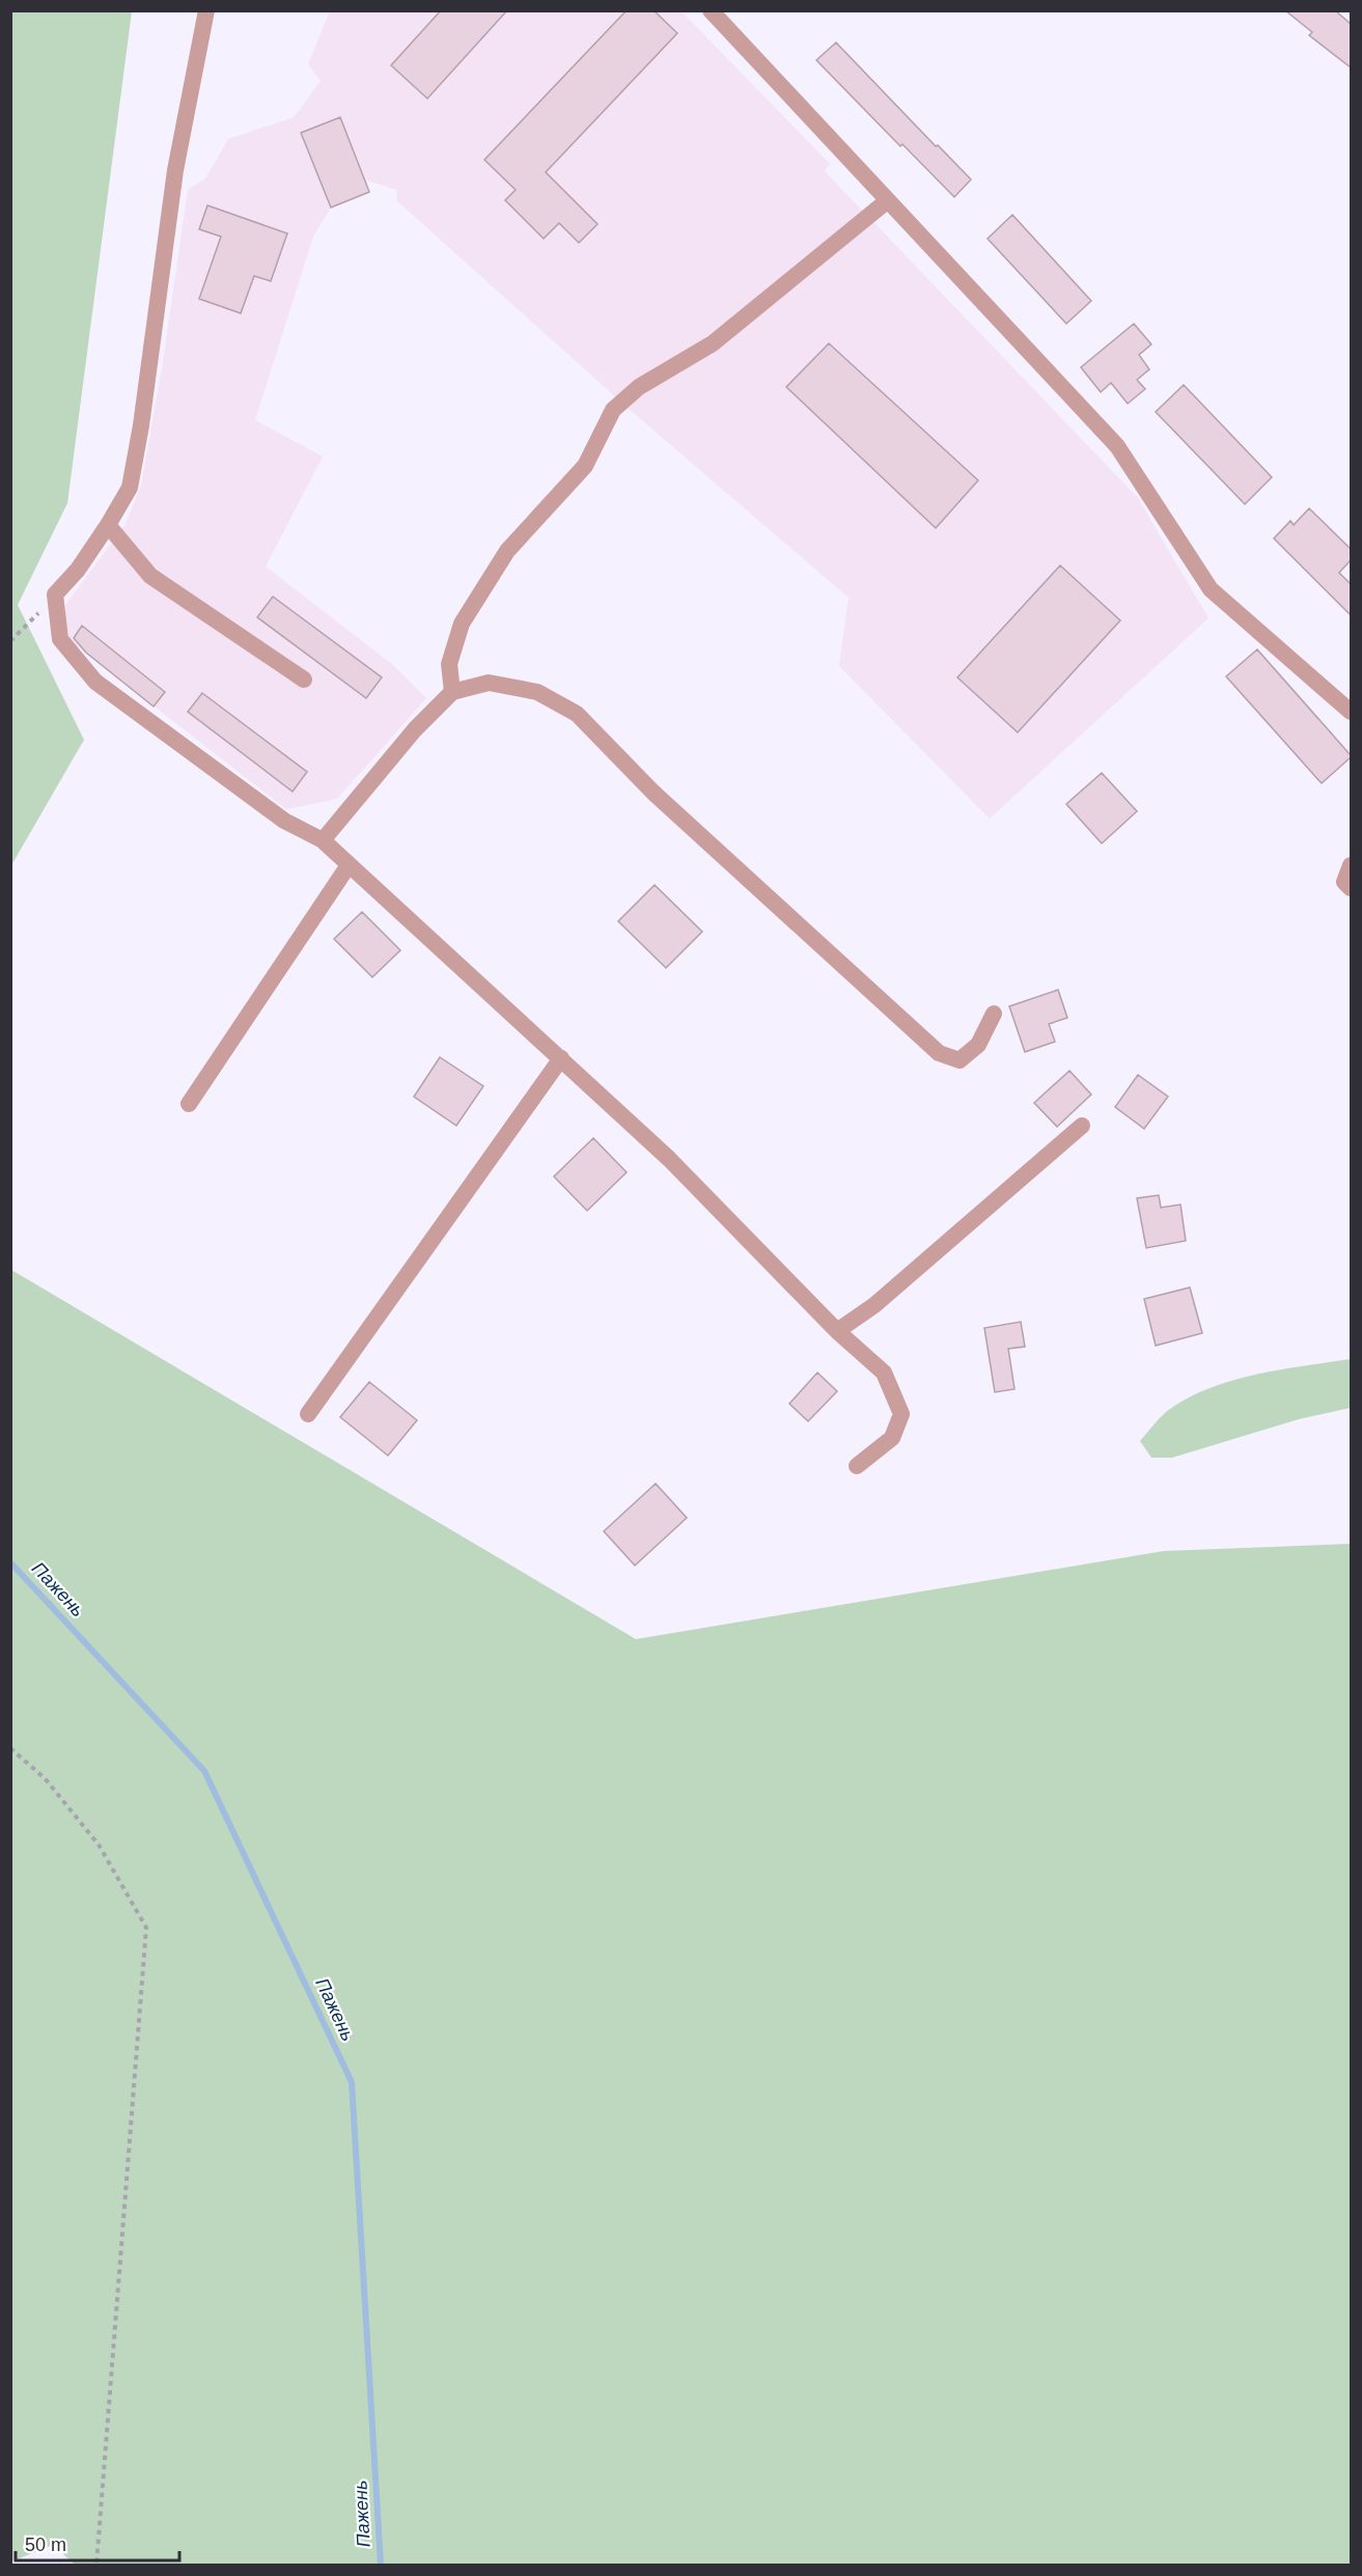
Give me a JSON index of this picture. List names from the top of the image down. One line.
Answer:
{"water":["Пажень"],"scale_bar":"50 m"}
